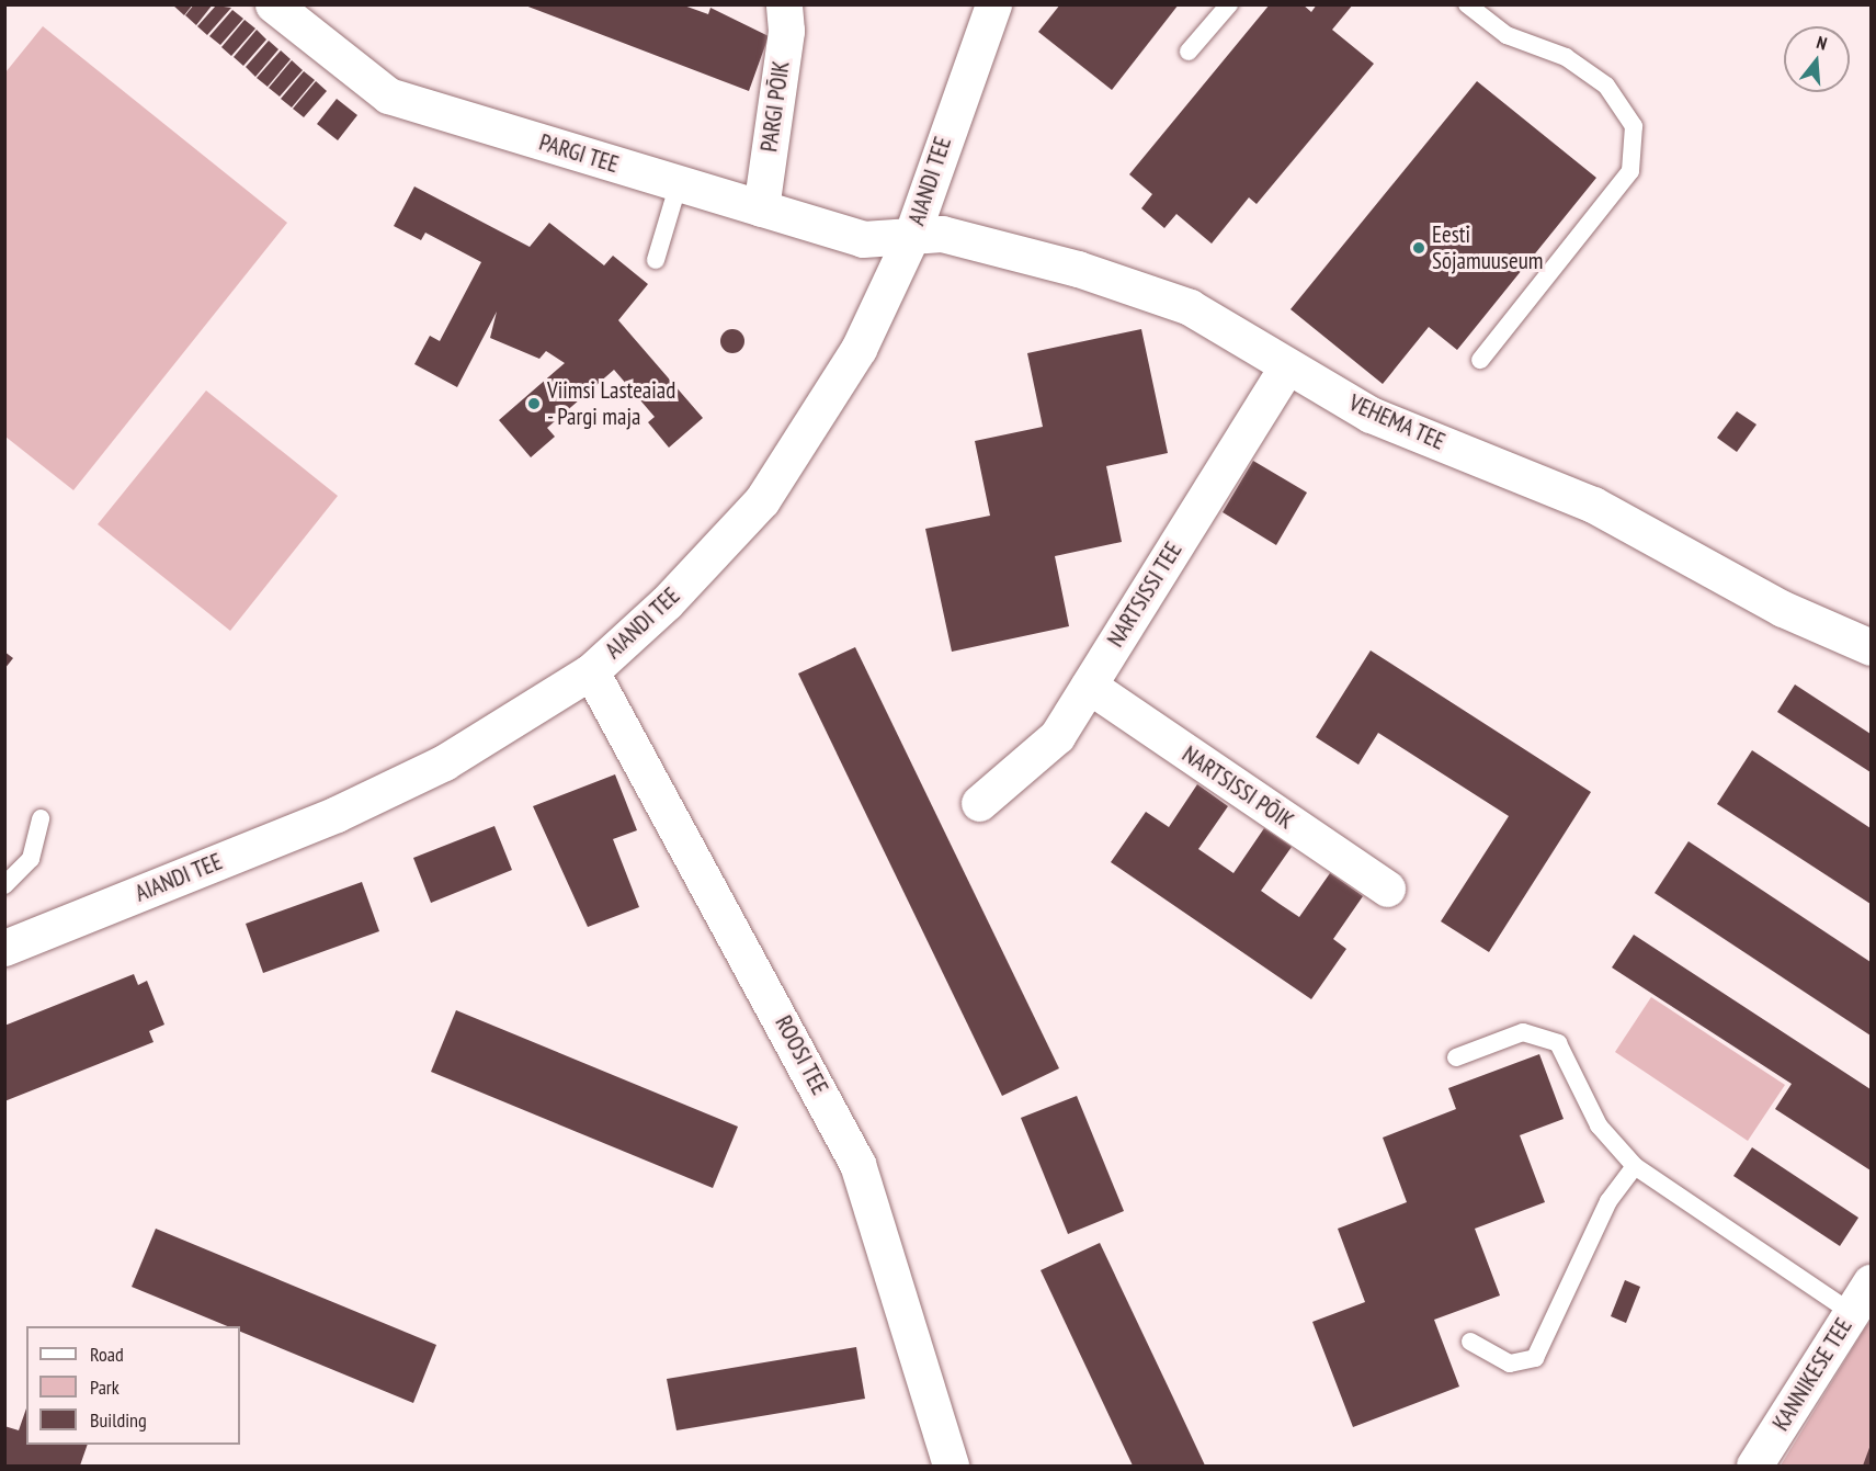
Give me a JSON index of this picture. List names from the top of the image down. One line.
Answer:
{"streets":{"street":["PARGI PÕIK","PARGI TEE","AIANDI TEE","VEHEMA TEE","NARTSISSI TEE","NARTSISSI PÕIK","ROOSI TEE","KANNIKESE TEE"]},"crossings":[["PARGI PÕIK","PARGI TEE"],["PARGI TEE","AIANDI TEE"],["PARGI TEE","VEHEMA TEE"],["AIANDI TEE","VEHEMA TEE"],["AIANDI TEE","ROOSI TEE"],["VEHEMA TEE","NARTSISSI TEE"],["NARTSISSI TEE","NARTSISSI PÕIK"]],"places":["Eesti Sõjamuuseum","Viimsi Lasteaiad - Pargi maja"],"legend":["Road","Park","Building"],"north":"top"}
